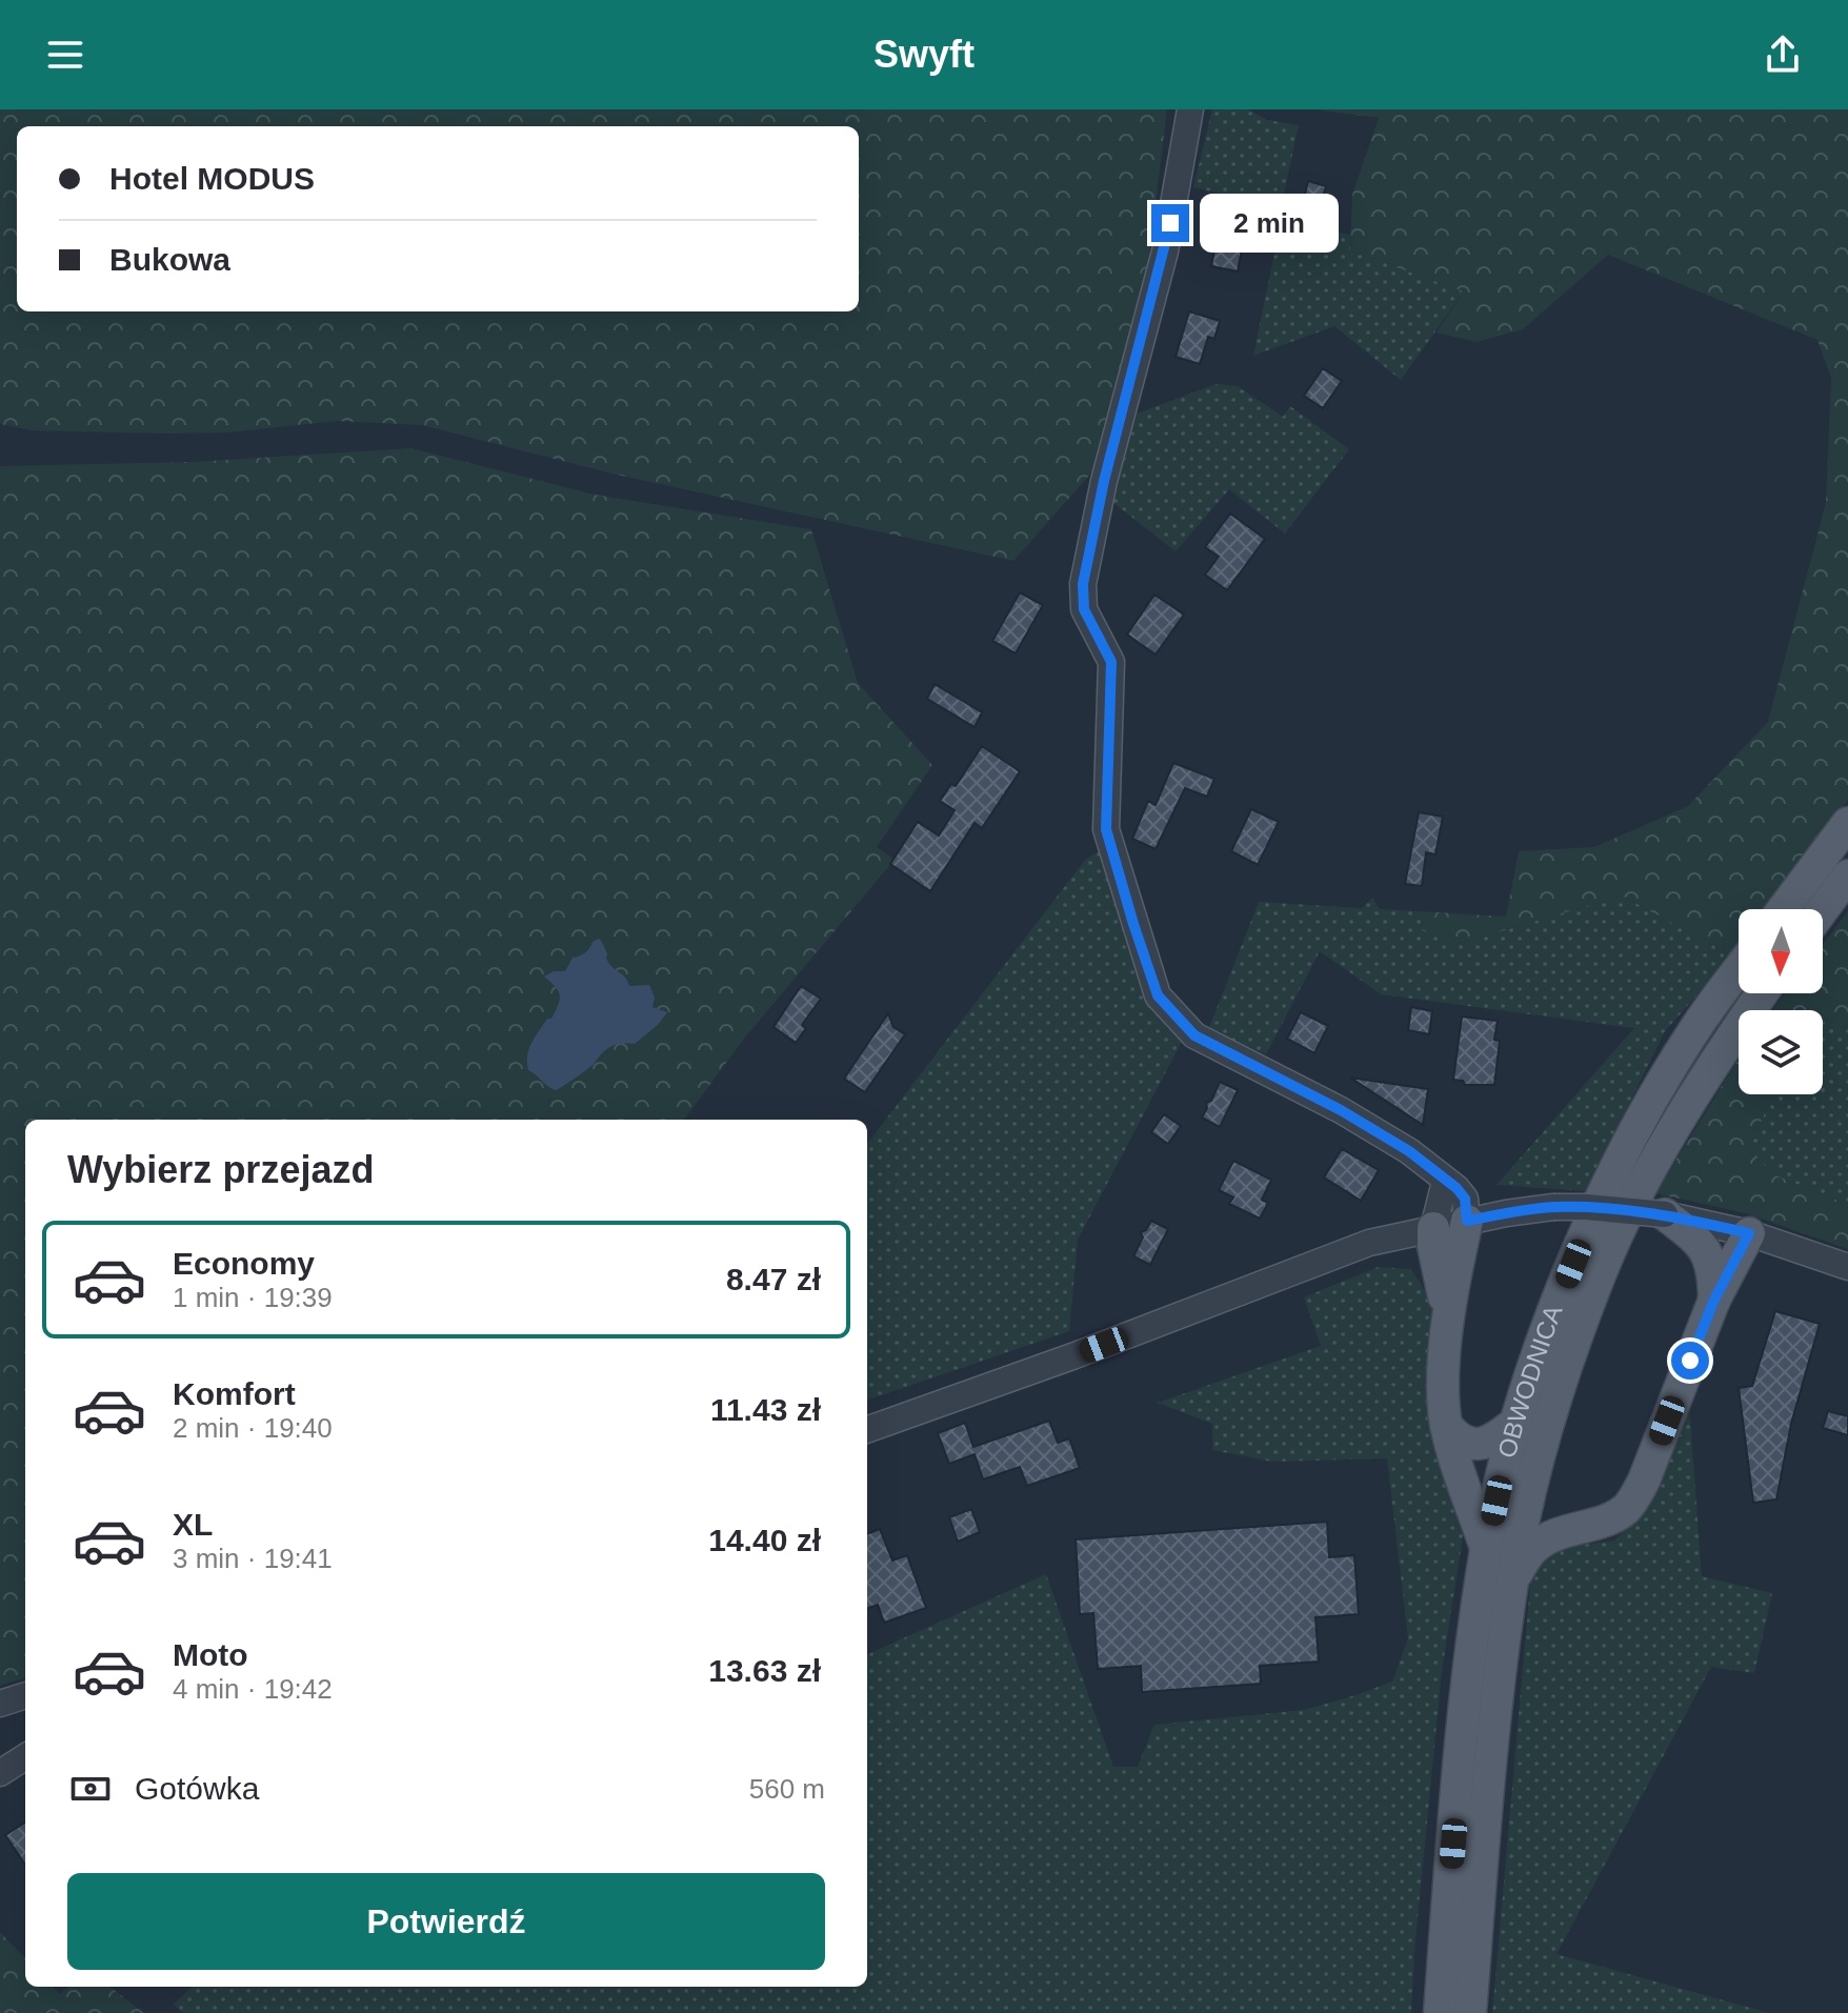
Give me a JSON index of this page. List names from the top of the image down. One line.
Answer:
{"streets":{"main road":["OBWODNICA"]},"north":"bottom","page":{"header":"Swyft","banner":["Hotel MODUS","Bukowa"],"bubble":"2 min","heading":"Wybierz przejazd","list":[{"name":"Economy","note":"1 min · 19:39","value":"8.47 zł"},{"name":"Komfort","note":"2 min · 19:40","value":"11.43 zł"},{"name":"XL","note":"3 min · 19:41","value":"14.40 zł"},{"name":"Moto","note":"4 min · 19:42","value":"13.63 zł"}],"pay":["Gotówka","560 m"],"buttons":"Potwierdź"}}
